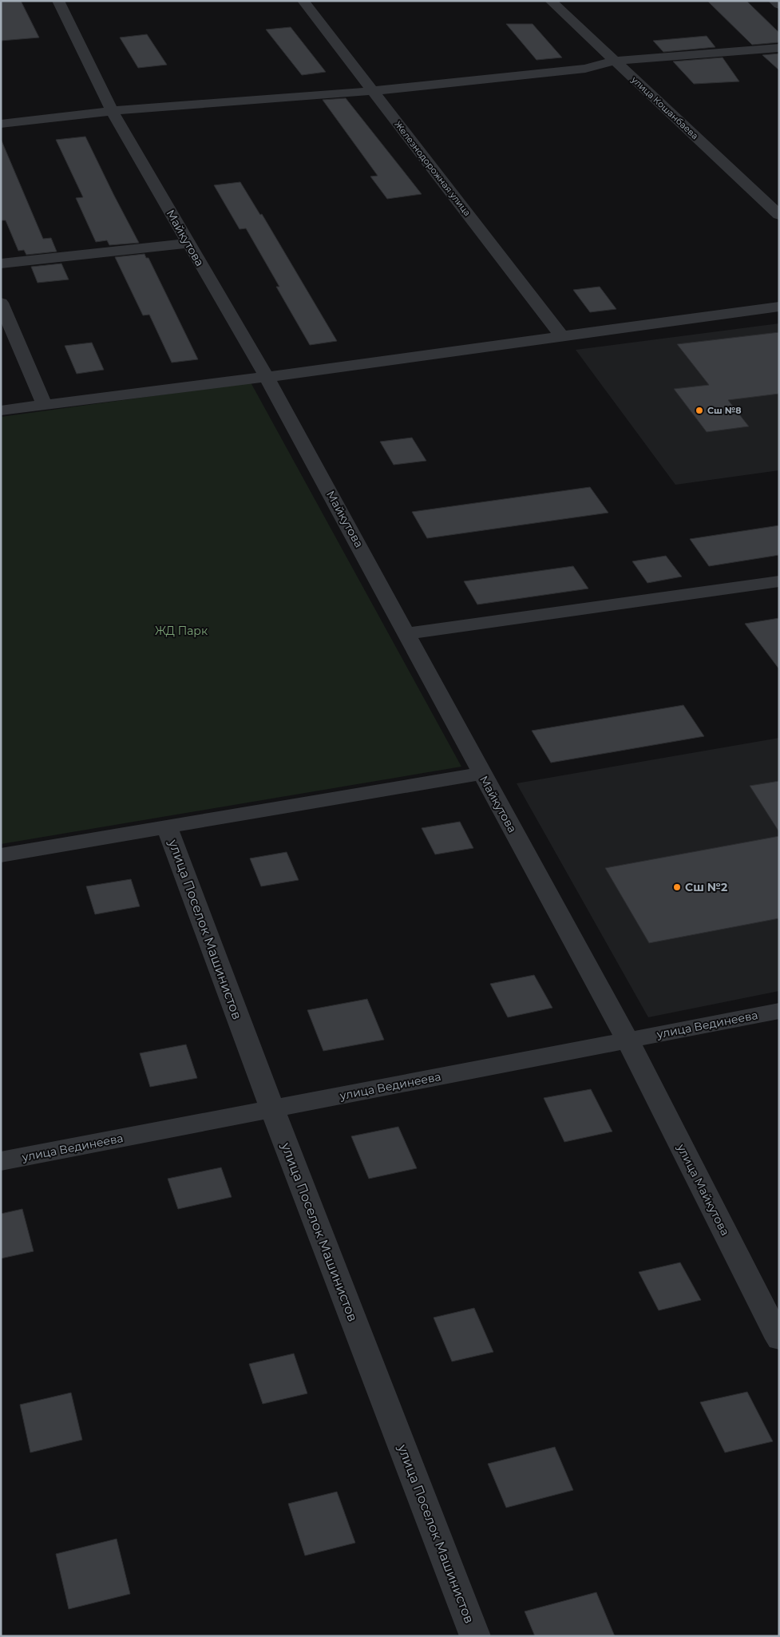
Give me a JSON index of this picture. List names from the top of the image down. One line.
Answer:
{"streets":{"street":["улица Кошанбаева","Железнодорожная улица","Майкутова","улица Поселок Машинистов","улица Вединеева","улица Майкутова"]},"crossings":[["Майкутова","улица Вединеева"],["Майкутова","улица Майкутова"],["улица Поселок Машинистов","улица Вединеева"],["улица Вединеева","улица Майкутова"]],"parks":["ЖД Парк"],"places":["Сш №8","Сш №2"]}
